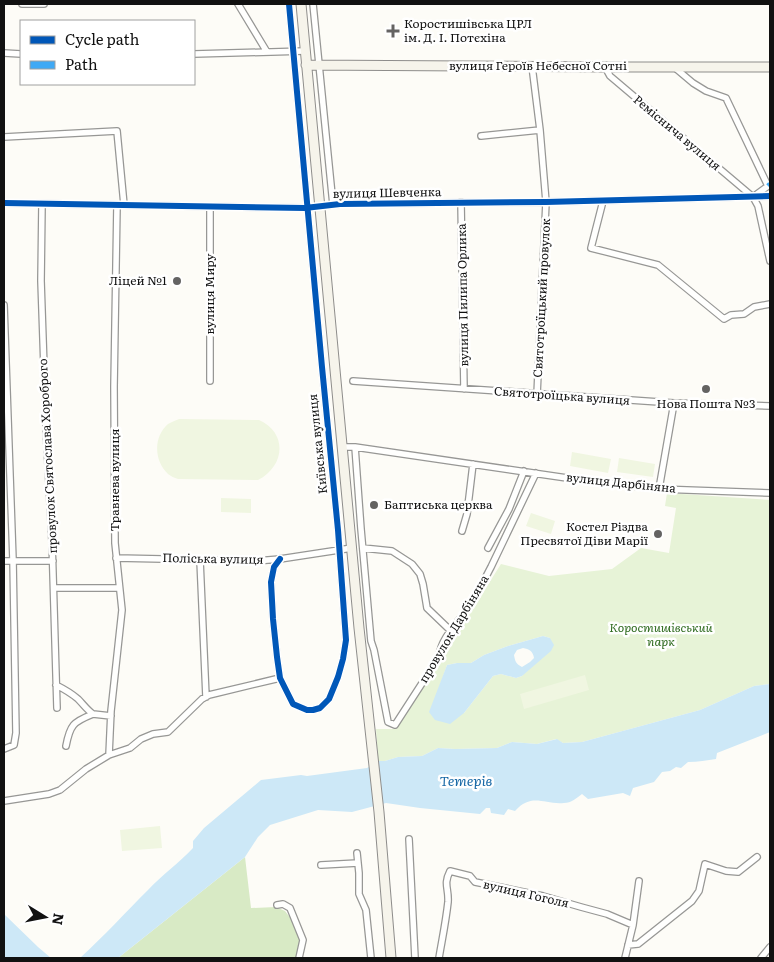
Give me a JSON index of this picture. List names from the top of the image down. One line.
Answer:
{"streets":{"main road":["вулиця Героїв Небесної Сотні","Київська вулиця"],"street":["Реміснича вулиця","вулиця Шевченка","вулиця Миру","вулиця Пилипа Орлика","Святотроїцький провулок","Святотроїцька вулиця","провулок Святослава Хороброго","Травнева вулиця","вулиця Дарбіняна","Поліська вулиця","провулок Дарбіняна","вулиця Гоголя"]},"crossings":[["вулиця Героїв Небесної Сотні","Реміснича вулиця"],["вулиця Героїв Небесної Сотні","Святотроїцький провулок"],["вулиця Героїв Небесної Сотні","Київська вулиця"],["Реміснича вулиця","вулиця Шевченка"],["вулиця Шевченка","вулиця Миру"],["вулиця Шевченка","вулиця Пилипа Орлика"],["вулиця Шевченка","Святотроїцький провулок"],["вулиця Шевченка","Київська вулиця"],["вулиця Шевченка","провулок Святослава Хороброго"],["вулиця Шевченка","Травнева вулиця"],["вулиця Пилипа Орлика","Святотроїцька вулиця"],["Святотроїцький провулок","Святотроїцька вулиця"],["Київська вулиця","вулиця Дарбіняна"],["Київська вулиця","Поліська вулиця"],["Травнева вулиця","Поліська вулиця"],["вулиця Дарбіняна","провулок Дарбіняна"]],"water":["Тетерів"],"parks":["Коростишівський парк"],"places":{"health":["Коростишівська ЦРЛ ім. Д. І. Потєхіна"],"other":["Ліцей №1","Нова Пошта №3","Баптиська церква","Костел Різдва Пресвятої Діви Марії"]},"legend":["Cycle path","Path"],"north":"right"}
